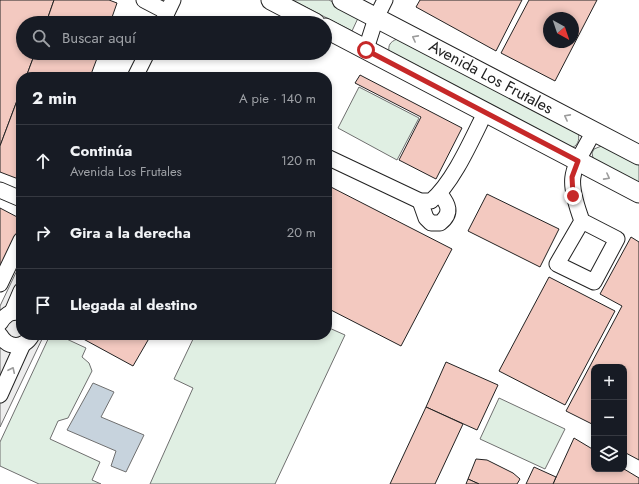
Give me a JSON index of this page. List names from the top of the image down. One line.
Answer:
{"streets":{"main road":["Avenida Los Frutales"]},"north":"bottom right","page":{"search":"Buscar aquí","heading":["2 min","A pie · 140 m"],"list":[["Continúa","Avenida Los Frutales","120 m"],["Gira a la derecha","20 m"],"Llegada al destino"],"map_buttons":["+","−"]}}
